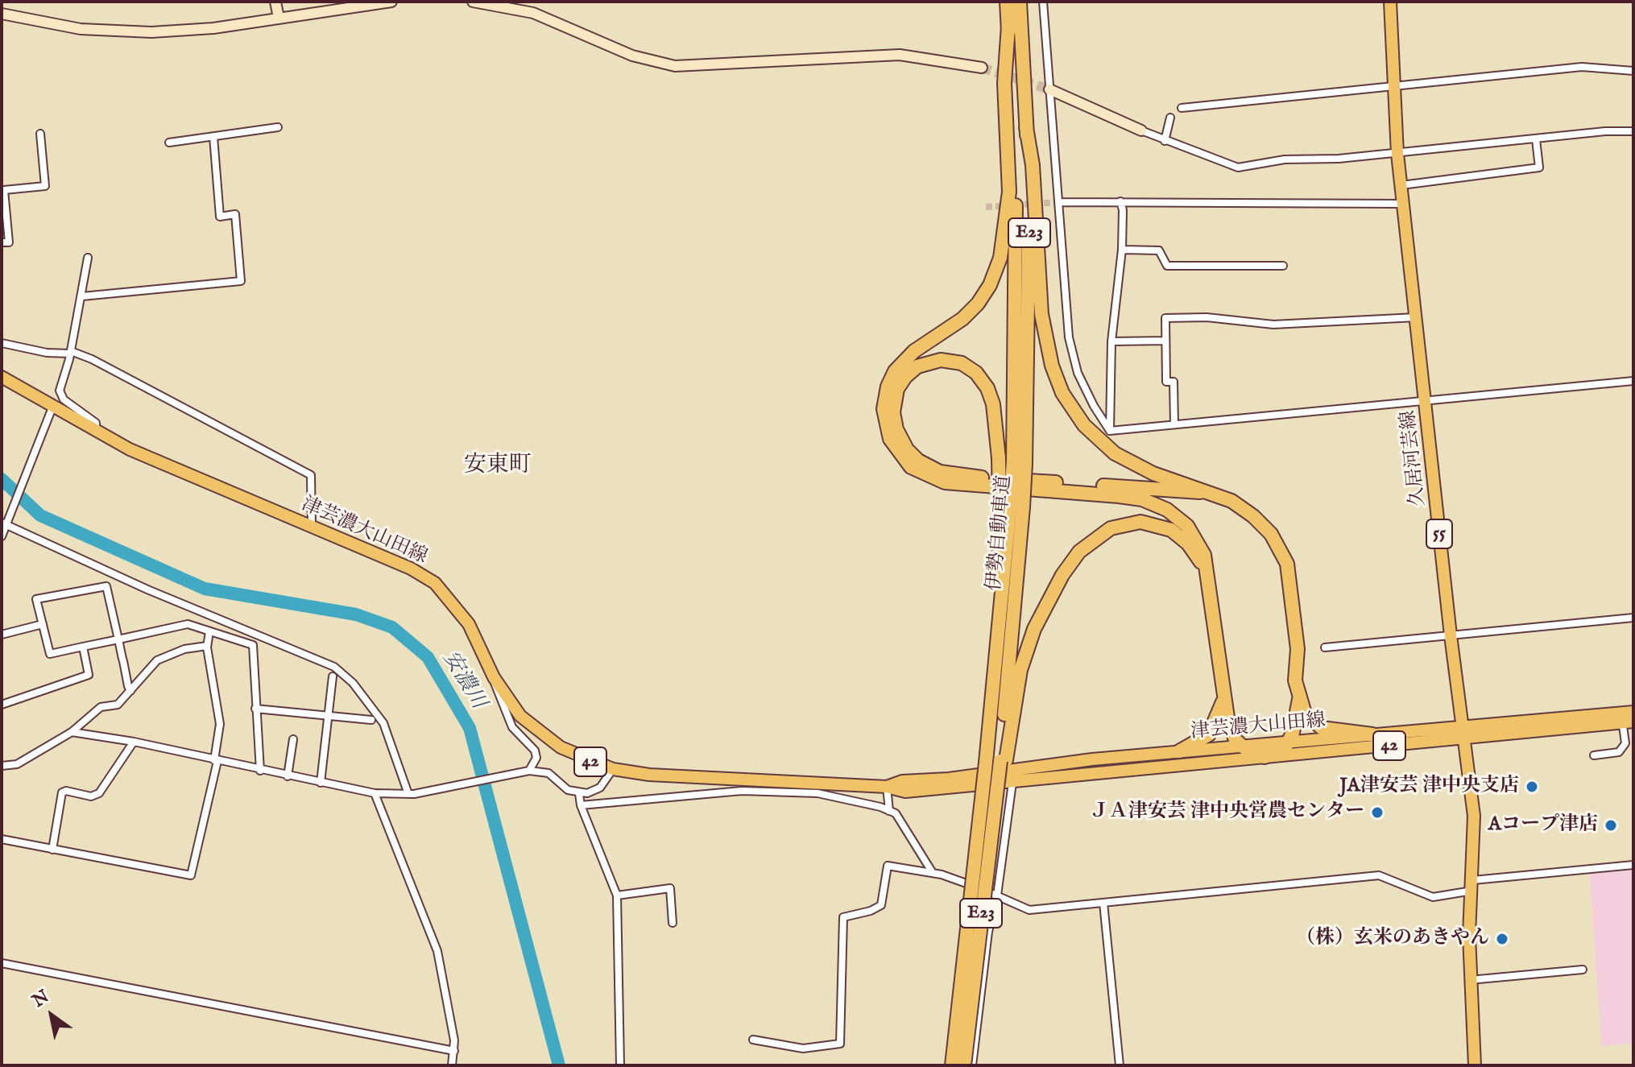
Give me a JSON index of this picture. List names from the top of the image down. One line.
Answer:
{"streets":{"highway":["E23","伊勢自動車道"],"main road":["久居河芸線","津芸濃大山田線","55","42"]},"crossings":[["E23","伊勢自動車道"],["久居河芸線","津芸濃大山田線"]],"districts":["安東町"],"water":["安濃川"],"places":["JA津安芸 津中央支店","ＪＡ津安芸 津中央営農センター","Aコープ津店","（株）玄米のあきやん"],"north":"top left"}
